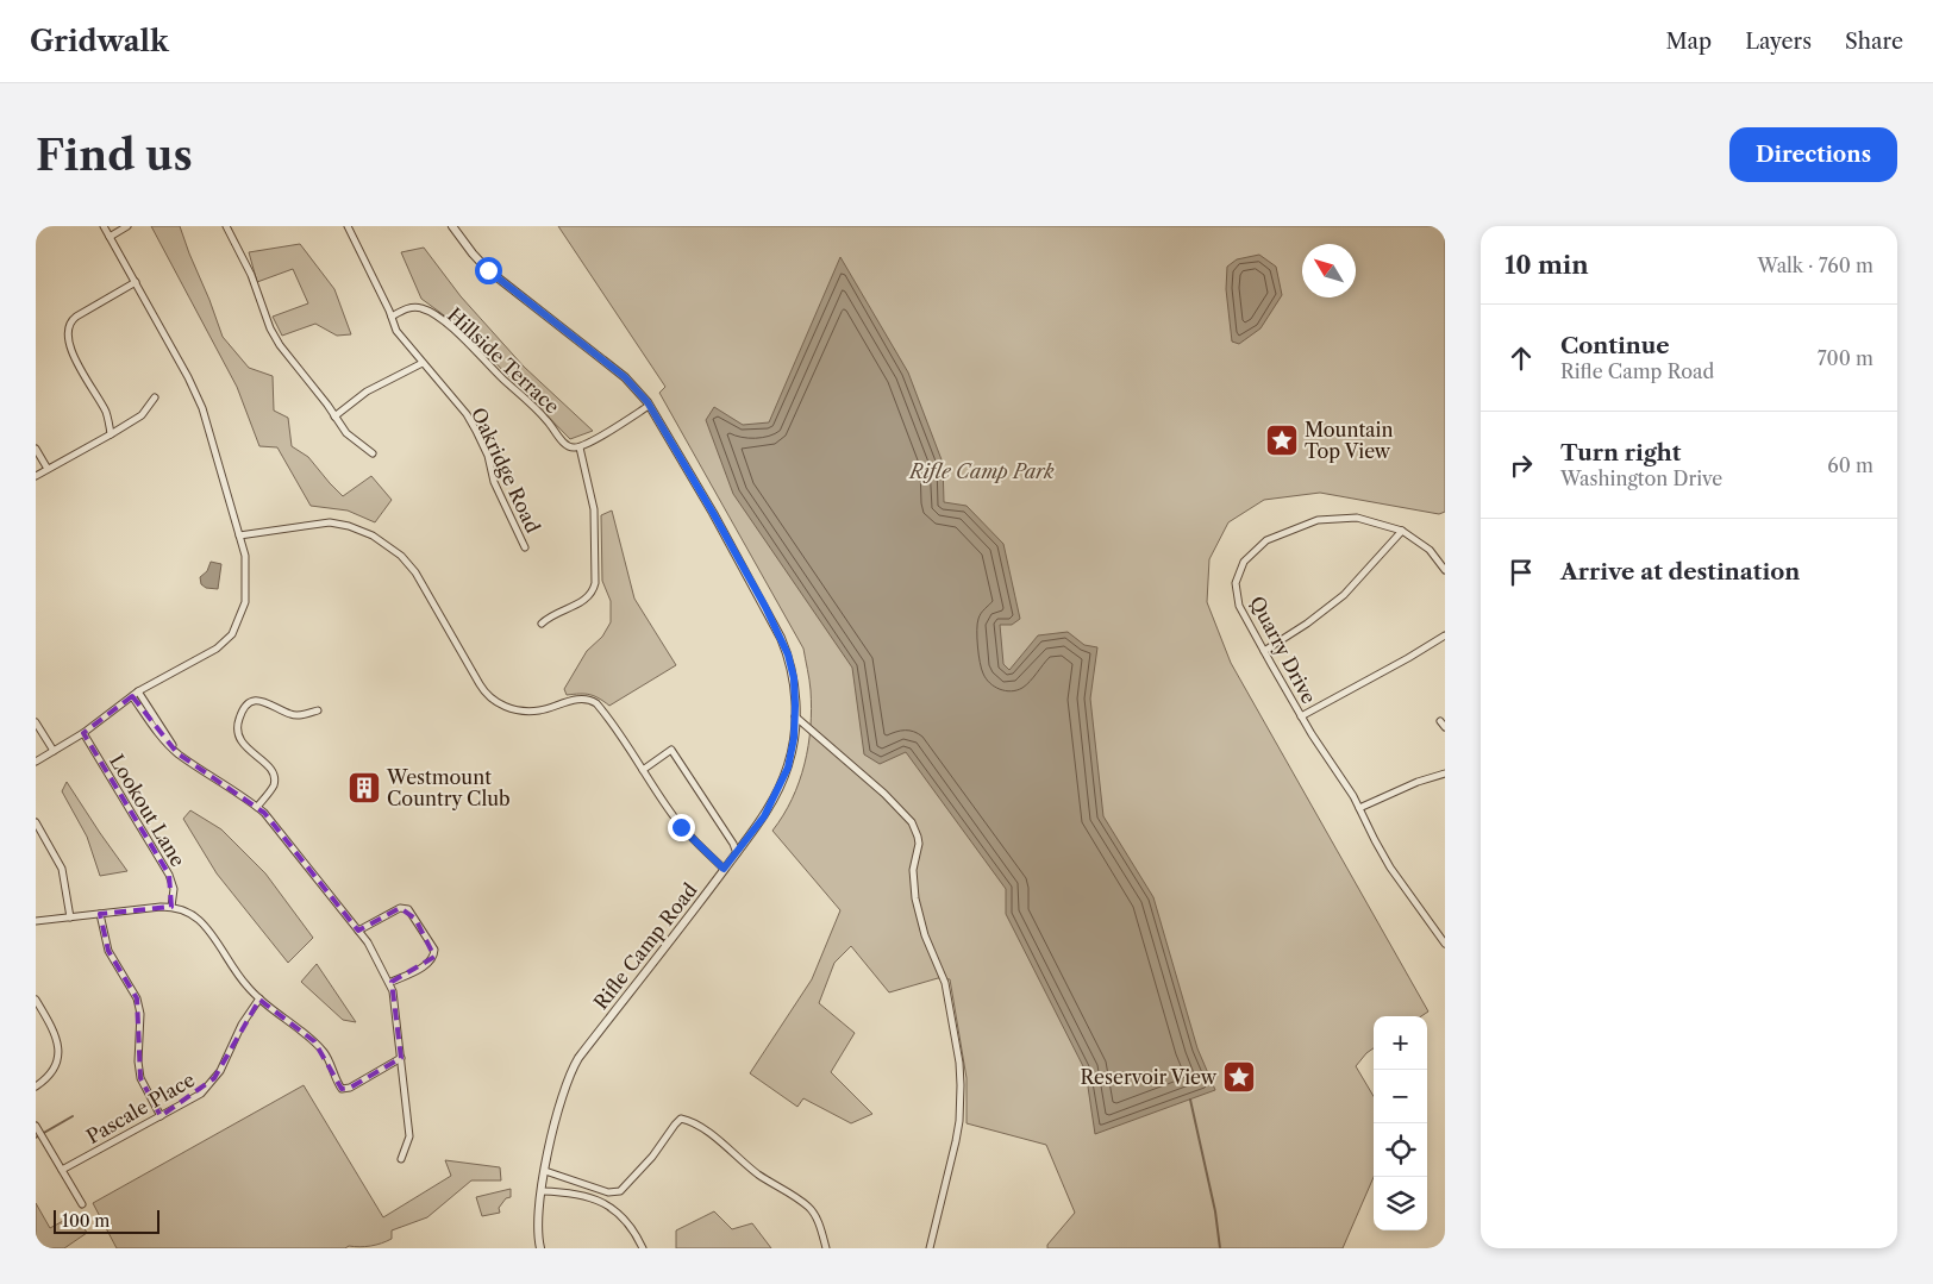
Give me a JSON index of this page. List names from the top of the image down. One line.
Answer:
{"streets":{"street":["Hillside Terrace","Oakridge Road","Quarry Drive","Lookout Lane","Rifle Camp Road","Pascale Place"]},"crossings":[["Hillside Terrace","Oakridge Road"]],"parks":["Rifle Camp Park"],"places":{"place":["Mountain Top View","Reservoir View"],"building":["Westmount Country Club"]},"scale_bar":"100 m","north":"top left","page":{"header":"Gridwalk","nav":["Map","Layers","Share"],"buttons":"Directions","title":"Find us","heading":["10 min","Walk · 760 m"],"list":[["Continue","Rifle Camp Road","700 m"],["Turn right","Washington Drive","60 m"],"Arrive at destination"],"map_buttons":["+","−"],"scale":"100 m"}}
